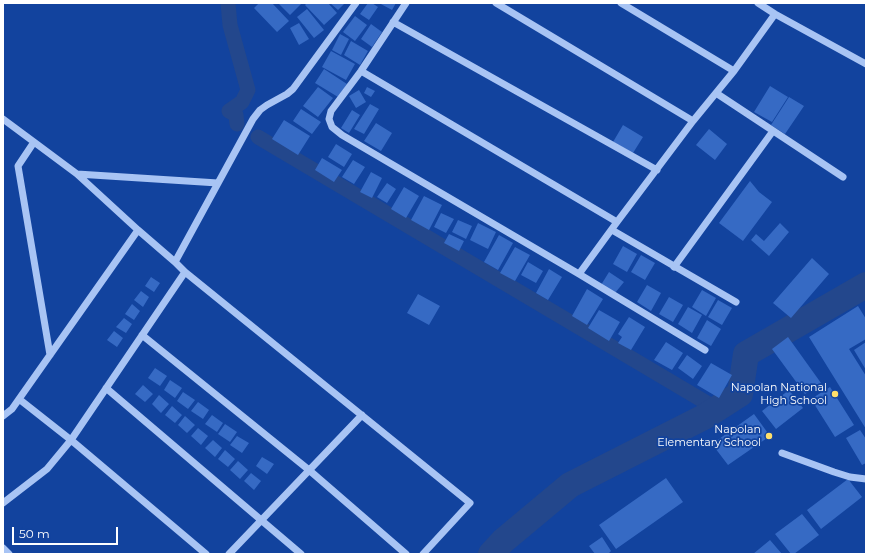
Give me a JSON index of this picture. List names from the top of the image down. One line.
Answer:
{"places":["Napolan National High School","Napolan Elementary School"],"scale_bar":"50 m"}
